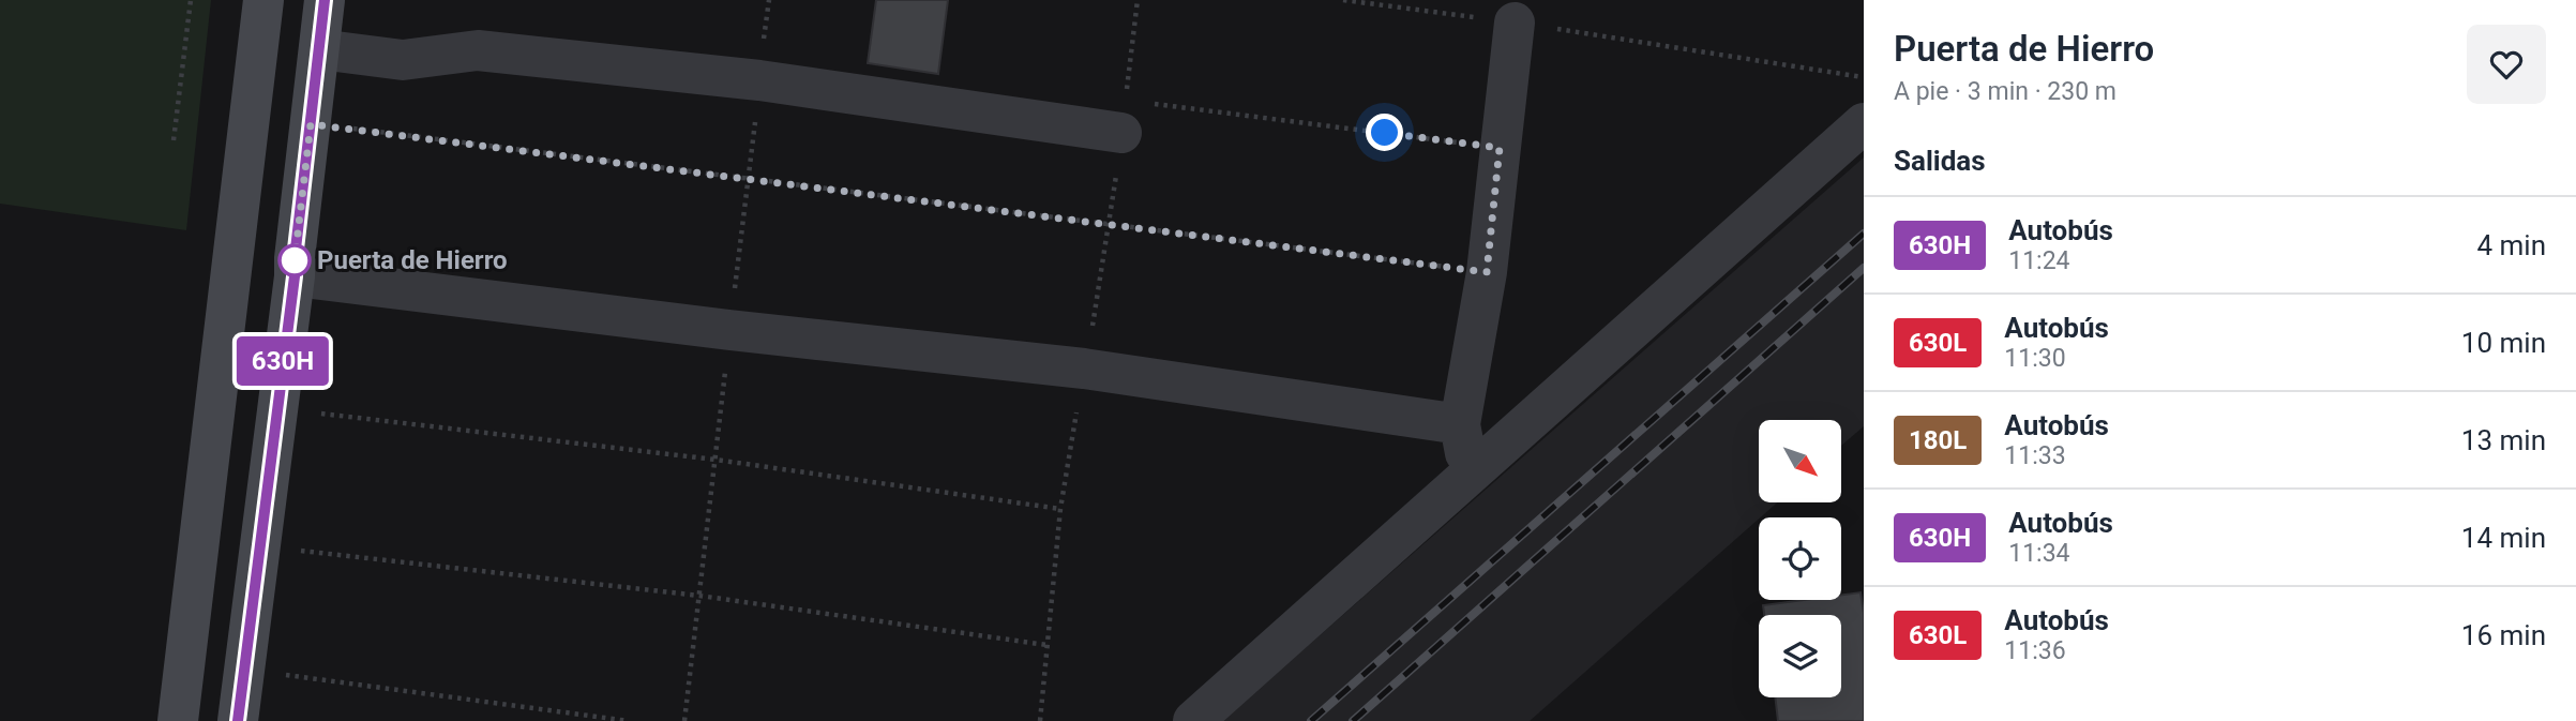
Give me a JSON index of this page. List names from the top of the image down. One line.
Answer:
{"places":["Puerta de Hierro"],"lines":["bus line 630H"],"north":"bottom right","page":{"on_map":"630H","heading":[["Puerta de Hierro","A pie · 3 min · 230 m"],"Salidas"],"list":[{"mark":"630H","name":"Autobús","note":"11:24","value":"4 min"},{"mark":"630L","name":"Autobús","note":"11:30","value":"10 min"},{"mark":"180L","name":"Autobús","note":"11:33","value":"13 min"},{"mark":"630H","name":"Autobús","note":"11:34","value":"14 min"},{"mark":"630L","name":"Autobús","note":"11:36","value":"16 min"}]}}
